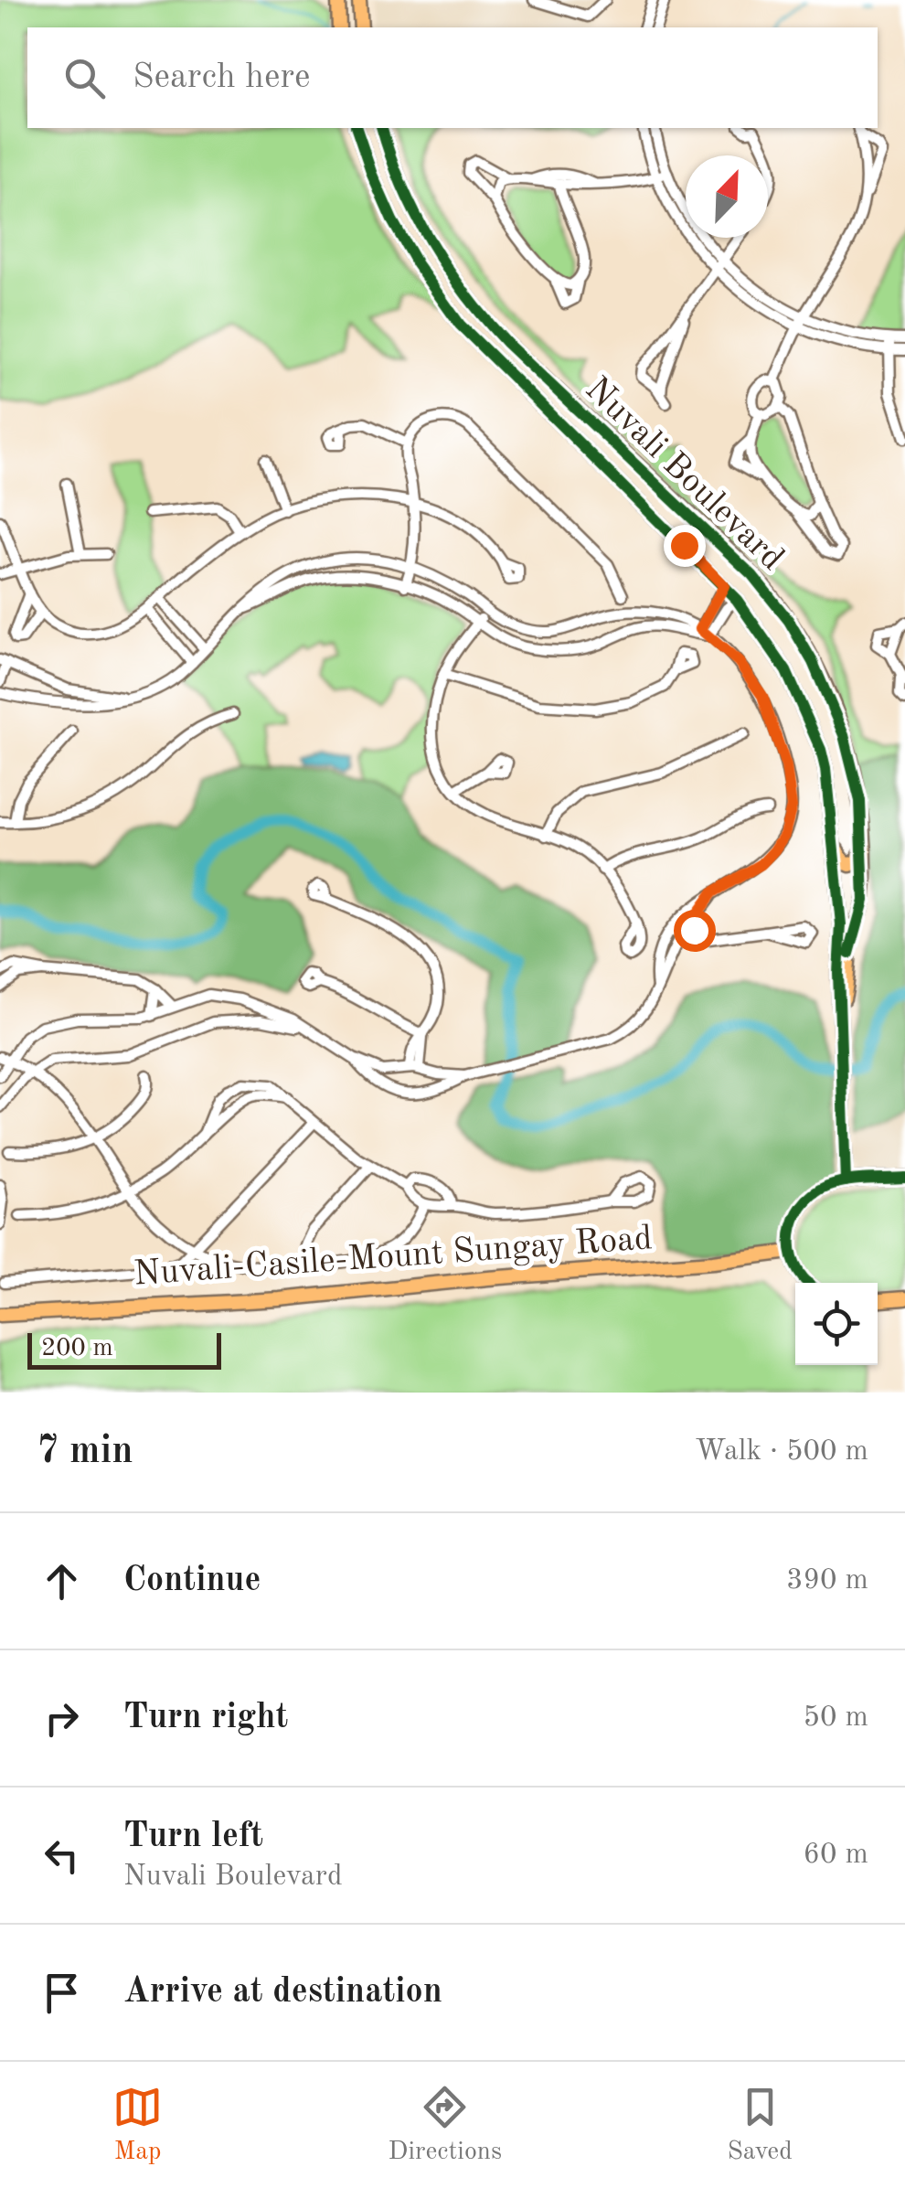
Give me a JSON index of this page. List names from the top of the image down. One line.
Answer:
{"streets":{"main road":["Nuvali Boulevard","Nuvali-Casile-Mount Sungay Road"]},"scale_bar":"200 m","north":"top right","page":{"search":"Search here","scale":"200 m","heading":["7 min","Walk · 500 m"],"list":[["Continue","390 m"],["Turn right","50 m"],["Turn left","Nuvali Boulevard","60 m"],"Arrive at destination"],"nav":["Map","Directions","Saved"]}}
